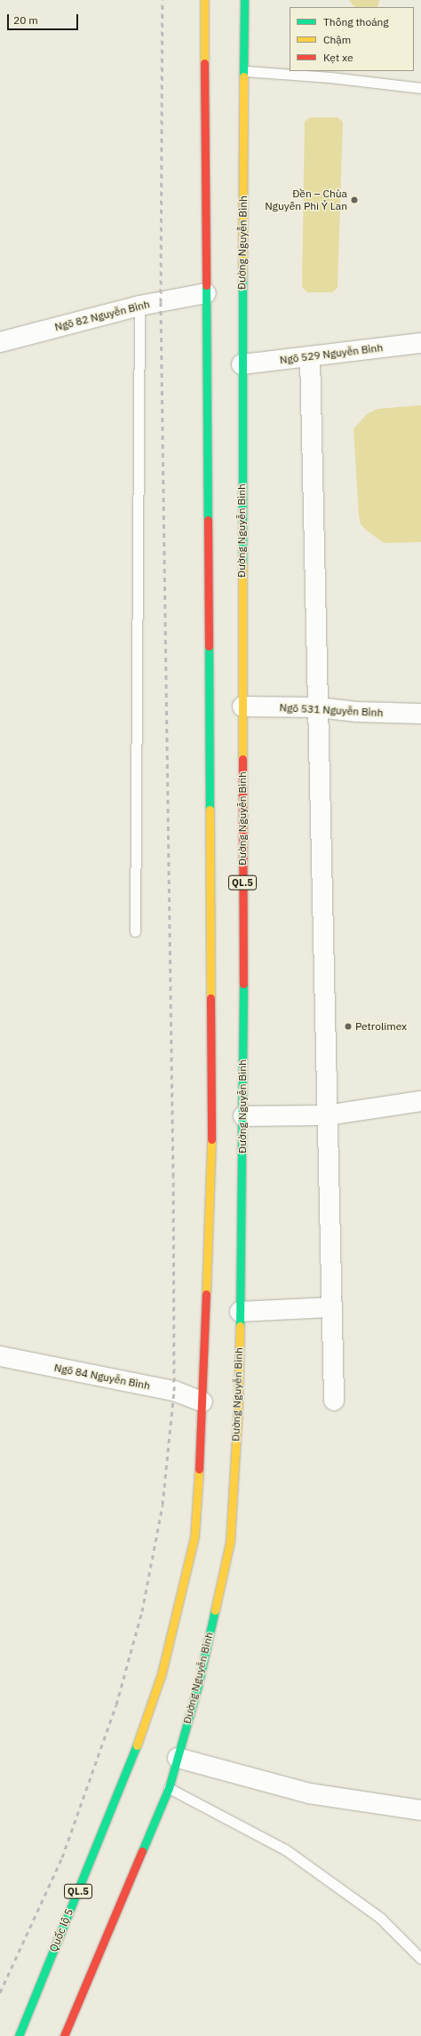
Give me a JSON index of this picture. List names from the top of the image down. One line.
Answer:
{"streets":{"highway":["Đường Nguyễn Bình","QL.5","Quốc lộ 5"],"street":["Ngõ 82 Nguyễn Bình","Ngõ 529 Nguyễn Bình","Ngõ 531 Nguyễn Bình","Ngõ 84 Nguyễn Bình"]},"crossings":[["Đường Nguyễn Bình","Ngõ 529 Nguyễn Bình"],["Đường Nguyễn Bình","Ngõ 531 Nguyễn Bình"],["Đường Nguyễn Bình","QL.5"],["Ngõ 82 Nguyễn Bình","QL.5"],["QL.5","Ngõ 84 Nguyễn Bình"],["QL.5","Quốc lộ 5"],["Ngõ 84 Nguyễn Bình","Quốc lộ 5"]],"places":["Đền – Chùa Nguyên Phi Ỷ Lan","Petrolimex"],"legend":["Thông thoáng","Chậm","Kẹt xe"],"scale_bar":"20 m"}
